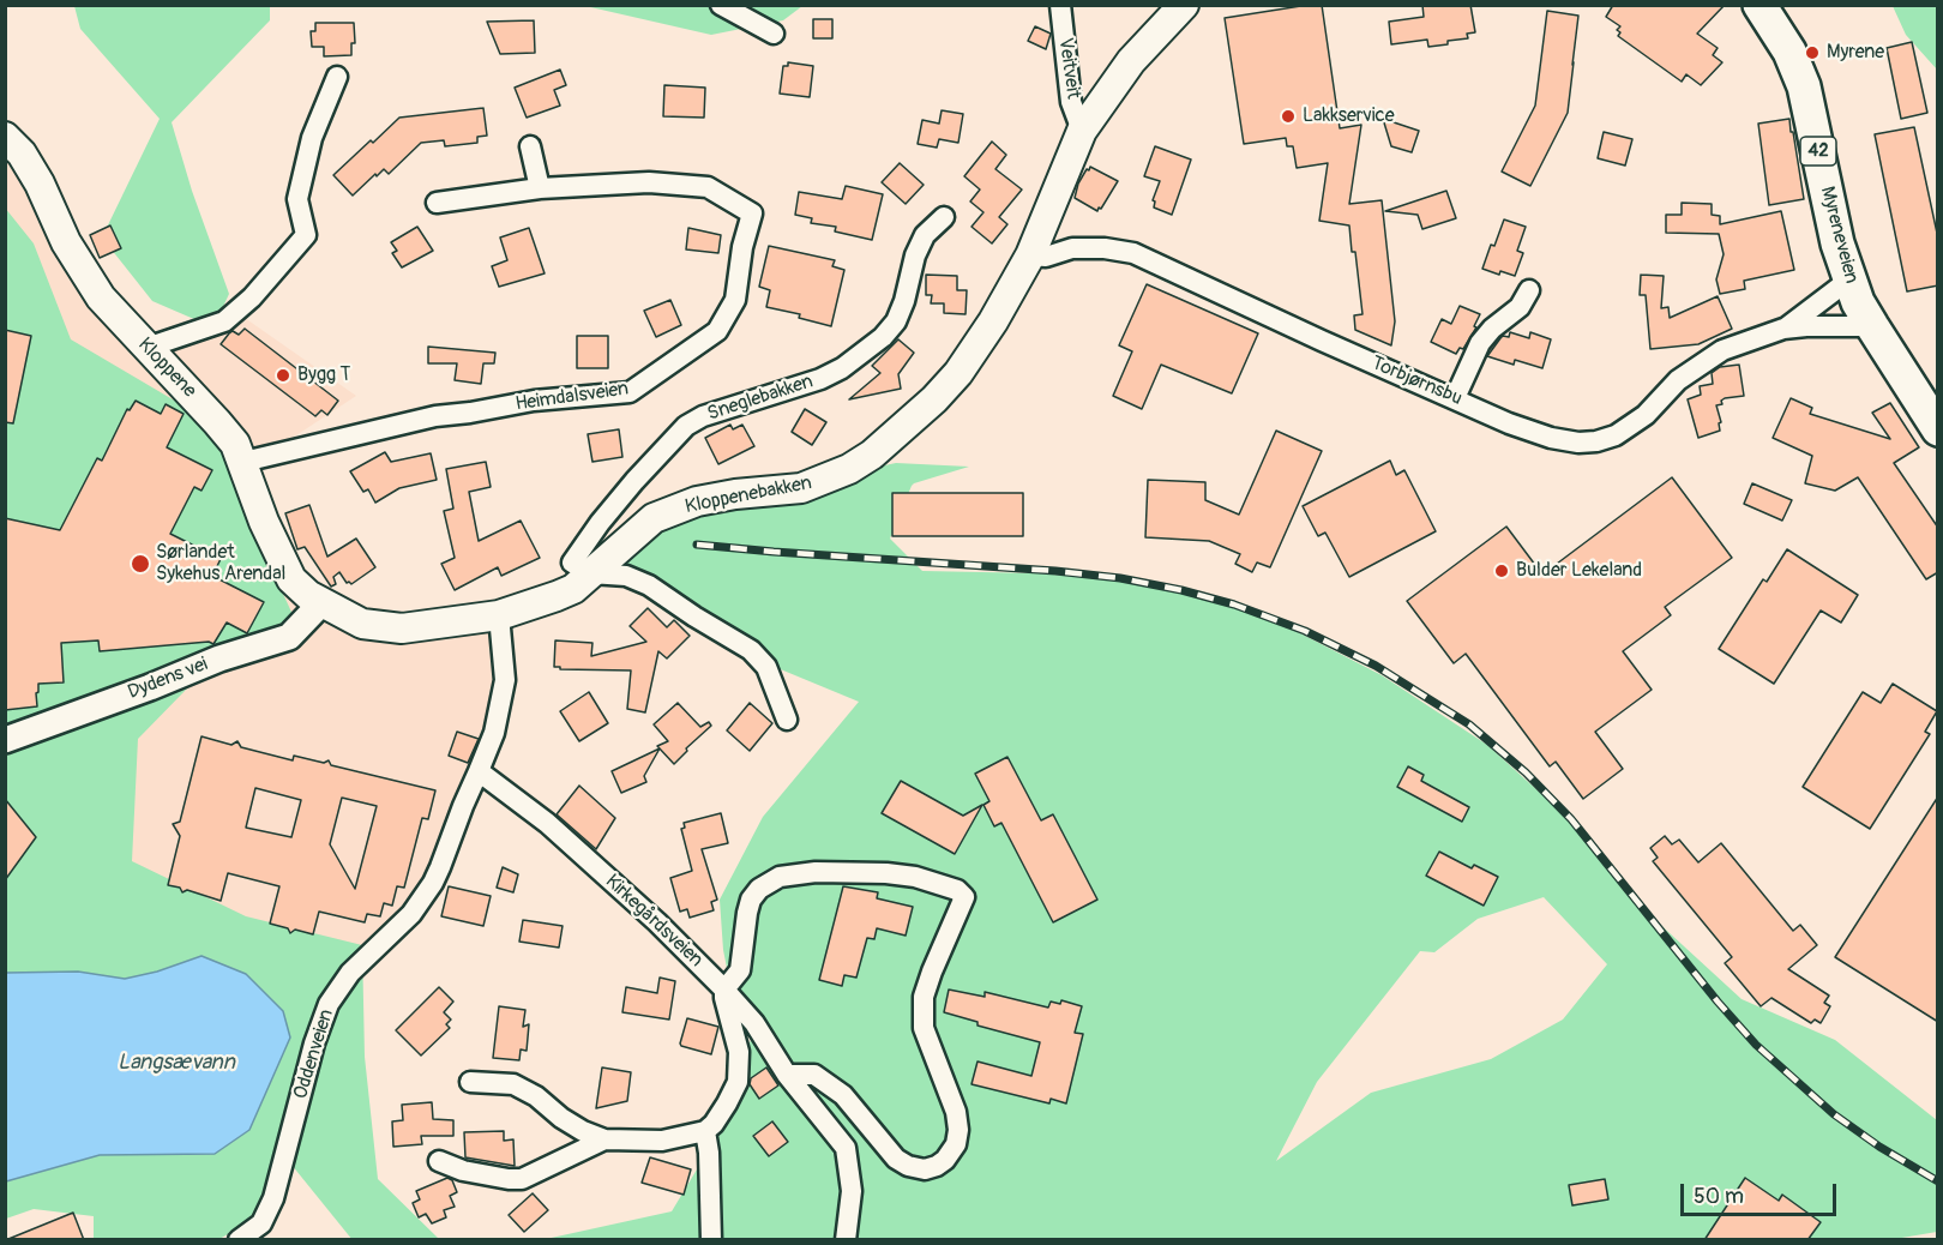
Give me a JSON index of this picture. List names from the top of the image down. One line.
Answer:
{"streets":{"main road":["42","Myreneveien","Kloppene","Kloppenebakken"],"street":["Veitveit","Torbjørnsbu","Heimdalsveien","Sneglebakken","Dydens vei","Kirkegårdsveien","Oddenveien"]},"crossings":[["Veitveit","Kloppenebakken"],["42","Myreneveien"],["42","Torbjørnsbu"],["Myreneveien","Torbjørnsbu"],["Kloppene","Heimdalsveien"],["Kloppene","Kloppenebakken"],["Kloppene","Dydens vei"],["Torbjørnsbu","Kloppenebakken"],["Sneglebakken","Kloppenebakken"],["Kloppenebakken","Dydens vei"],["Kirkegårdsveien","Oddenveien"]],"water":["Langsævann"],"places":["Myrene","Lakkservice","Bygg T","Sørlandet Sykehus Arendal","Bulder Lekeland"],"scale_bar":"50 m"}
